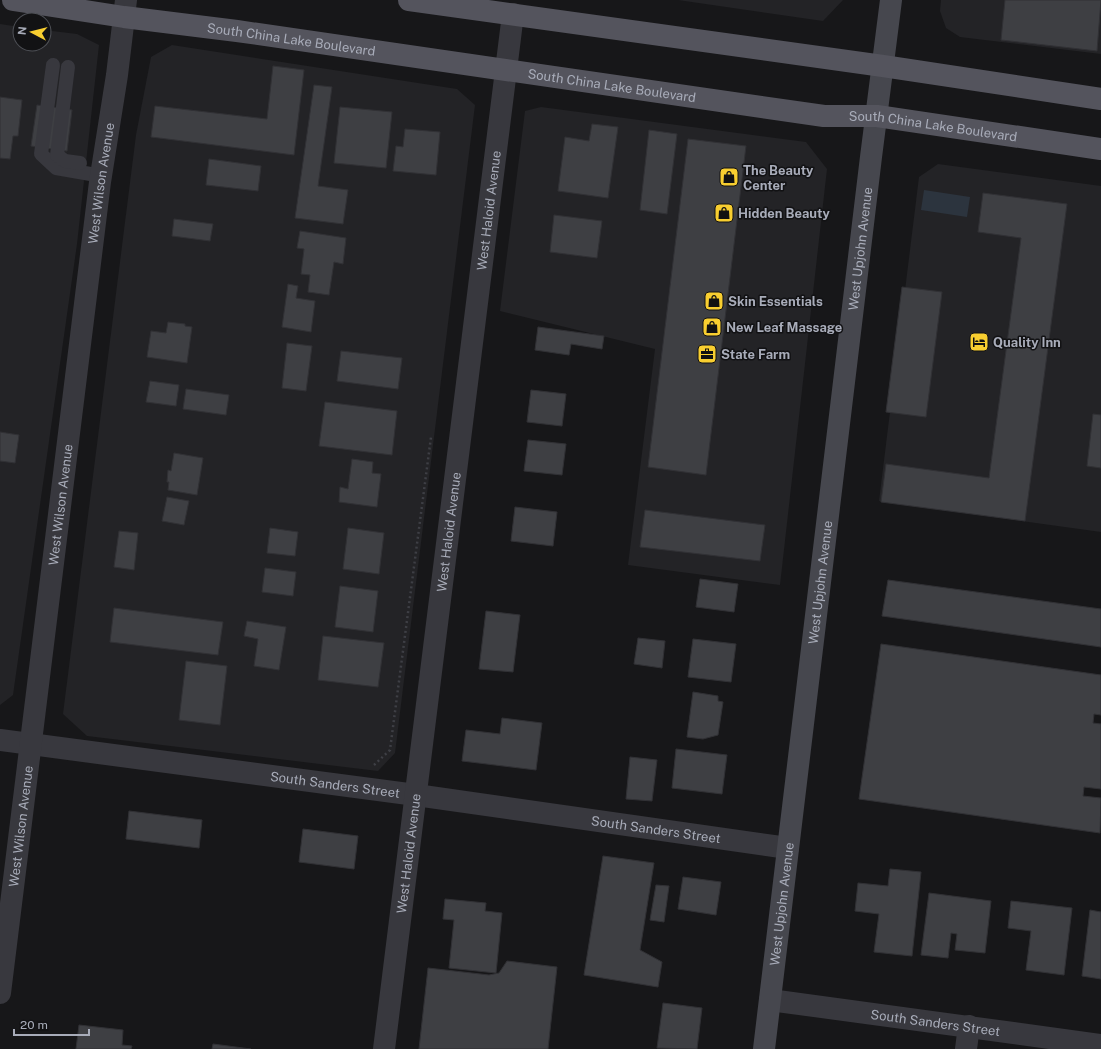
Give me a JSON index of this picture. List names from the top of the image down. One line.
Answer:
{"streets":{"main road":["South China Lake Boulevard","West Upjohn Avenue"],"street":["West Wilson Avenue","West Haloid Avenue","South Sanders Street"]},"crossings":[["South China Lake Boulevard","West Wilson Avenue"],["South China Lake Boulevard","West Haloid Avenue"],["South China Lake Boulevard","West Upjohn Avenue"],["West Wilson Avenue","South Sanders Street"],["West Haloid Avenue","South Sanders Street"],["West Upjohn Avenue","South Sanders Street"]],"places":{"shop":["The Beauty Center","Hidden Beauty","Skin Essentials","New Leaf Massage"],"hotel":["Quality Inn"],"office":["State Farm"]},"scale_bar":"20 m","north":"left"}
